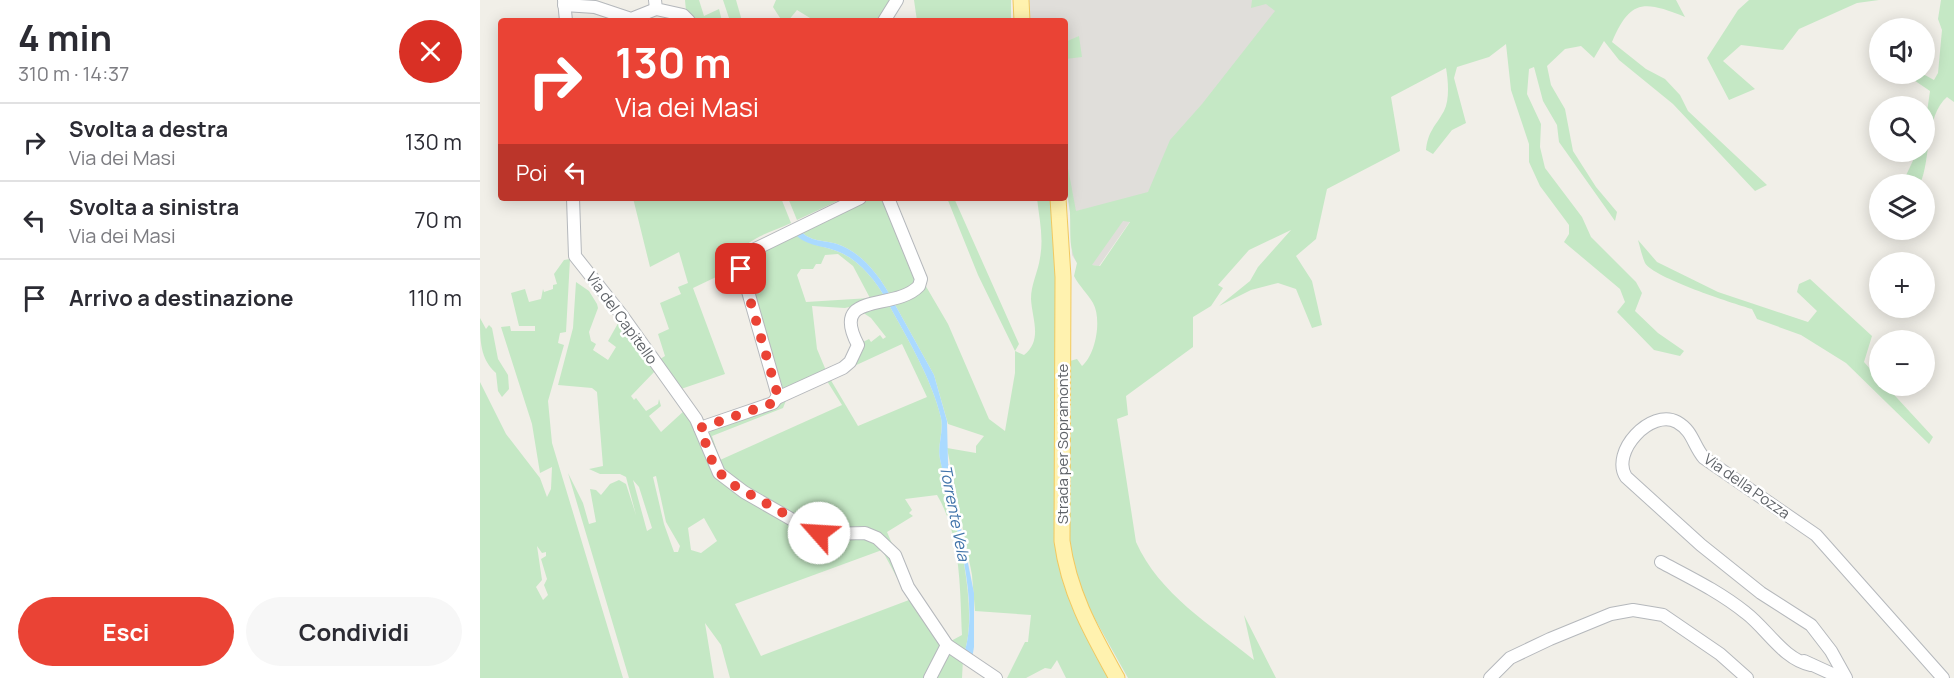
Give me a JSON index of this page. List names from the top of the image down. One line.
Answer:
{"streets":{"main road":["Strada per Sopramonte"],"street":["Via del Capitello","Via della Pozza"]},"water":["Torrente Vela"],"page":{"heading":["4 min","310 m · 14:37"],"map_buttons":["+","−"],"turn":["130 m","Via dei Masi"],"list":[{"name":"Svolta a destra","note":"Via dei Masi","value":"130 m"},{"name":"Svolta a sinistra","note":"Via dei Masi","value":"70 m"},{"name":"Arrivo a destinazione","value":"110 m"}],"then":"Poi","buttons":["Esci","Condividi"]}}
